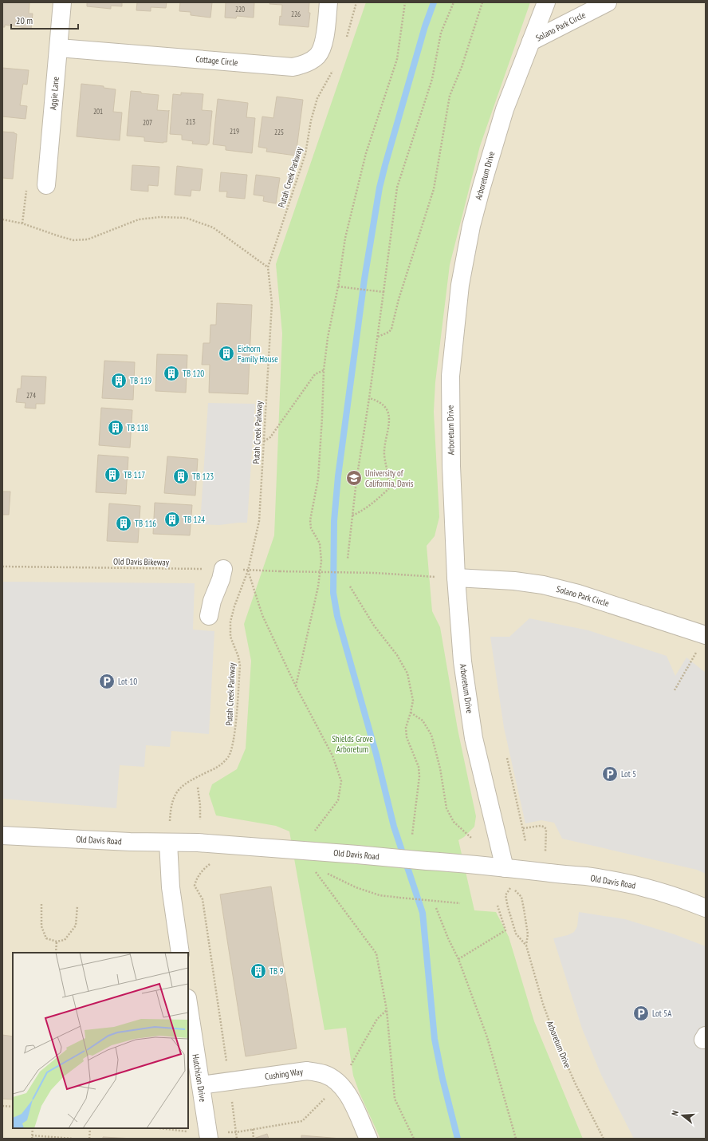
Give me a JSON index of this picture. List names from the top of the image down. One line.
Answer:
{"streets":{"street":["Solano Park Circle","Cottage Circle","Aggie Lane","Arboretum Drive","Old Davis Road","Cushing Way","Hutchison Drive"],"path":["Putah Creek Parkway","Old Davis Bikeway"]},"crossings":[["Solano Park Circle","Arboretum Drive"],["Solano Park Circle","Old Davis Bikeway"],["Cottage Circle","Aggie Lane"],["Arboretum Drive","Old Davis Bikeway"],["Arboretum Drive","Old Davis Road"],["Putah Creek Parkway","Old Davis Bikeway"],["Putah Creek Parkway","Old Davis Road"],["Cushing Way","Hutchison Drive"]],"parks":["Shields Grove Arboretum"],"places":{"building":["Eichorn Family House","TB 120","TB 119","TB 118","TB 117","TB 123","TB 124","TB 116","TB 9"],"school or university":["University of California, Davis"],"parking":["Lot 10","Lot 5","Lot 5A"]},"house_numbers":["220","226","201","213","207","219","225","274"],"scale_bar":"20 m","north":"left"}
